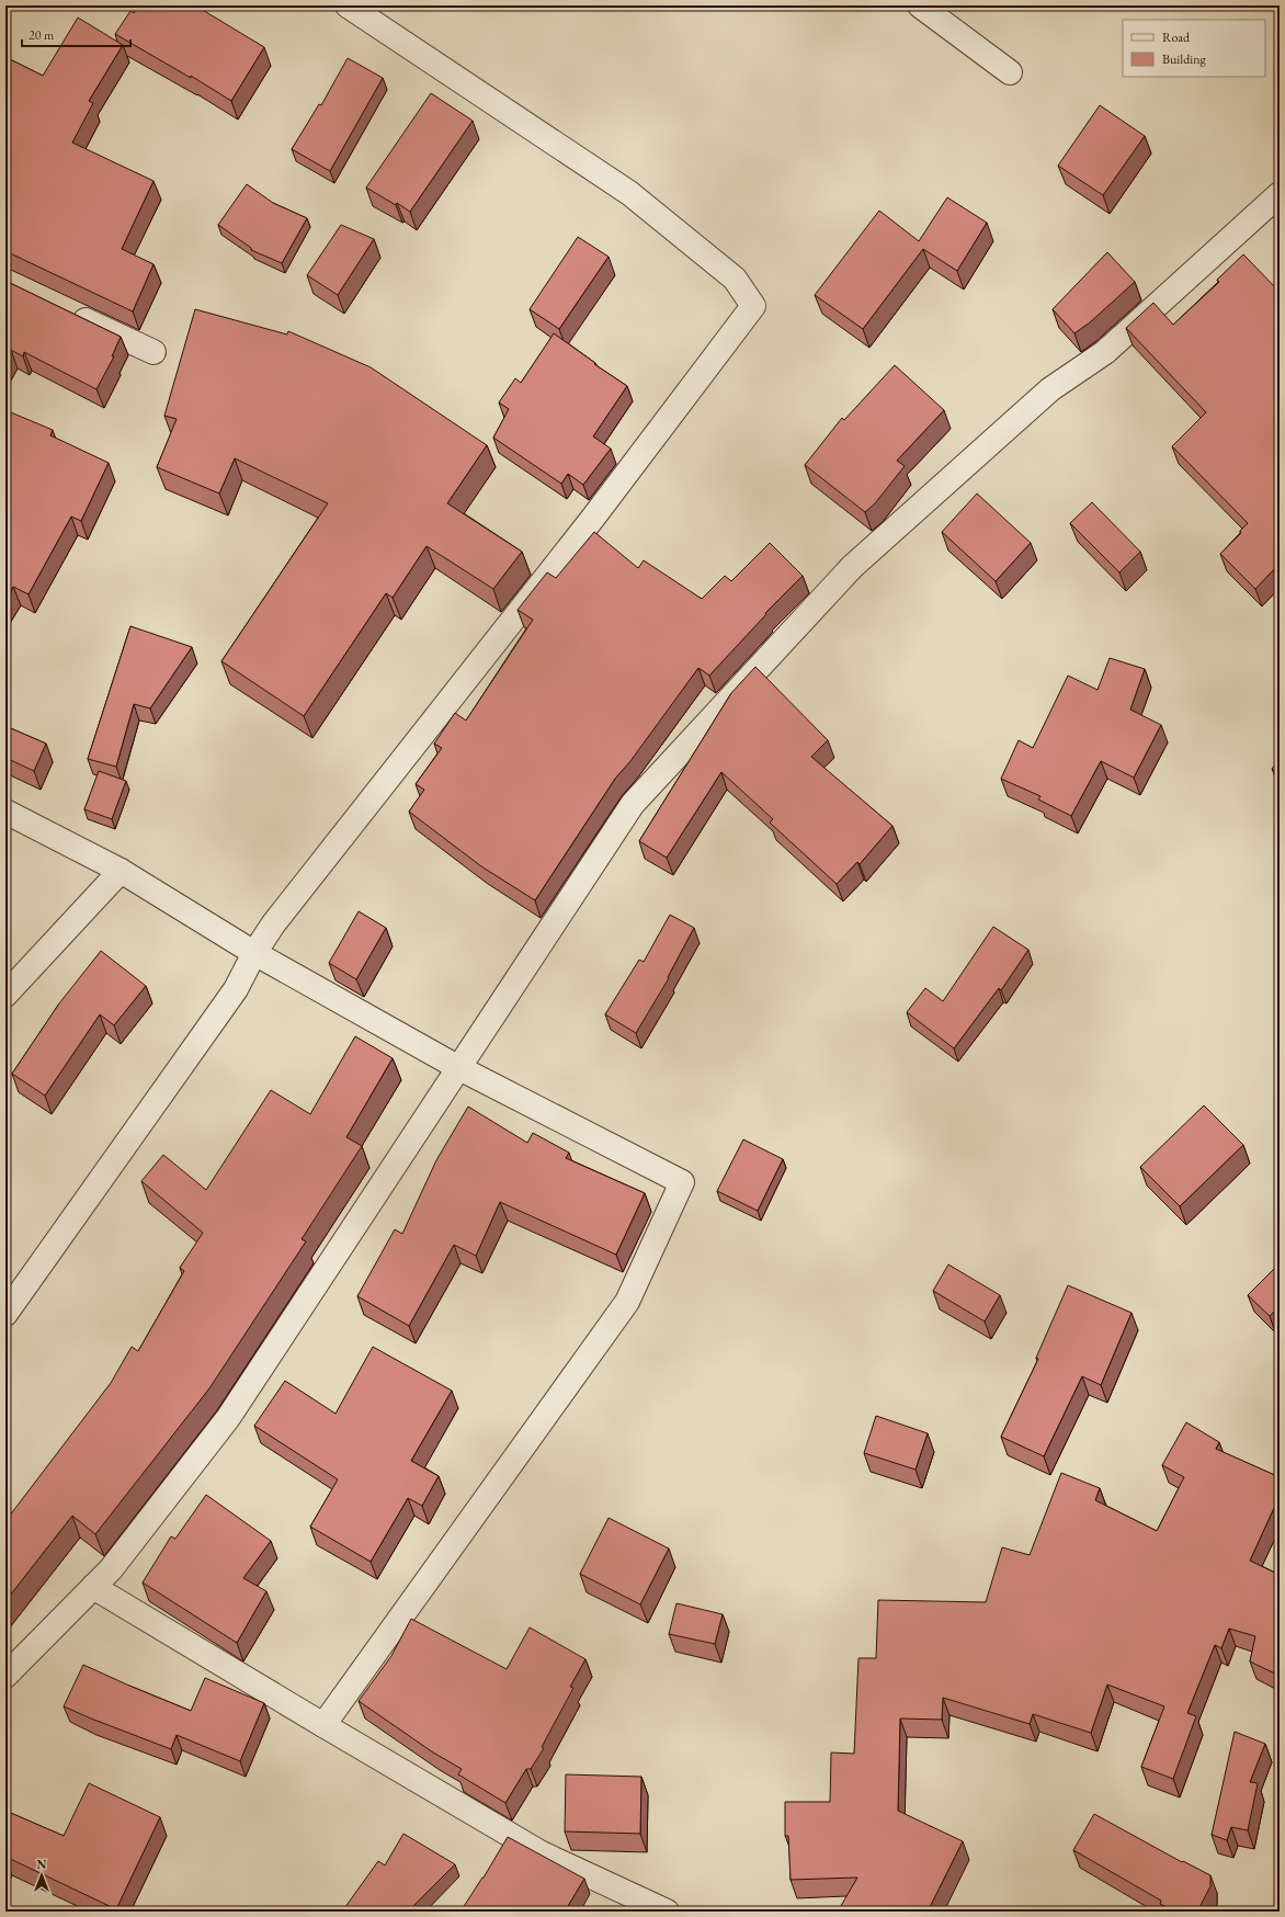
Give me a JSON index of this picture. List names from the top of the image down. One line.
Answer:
{"legend":["Road","Building"],"scale_bar":"20 m","north":"top"}
